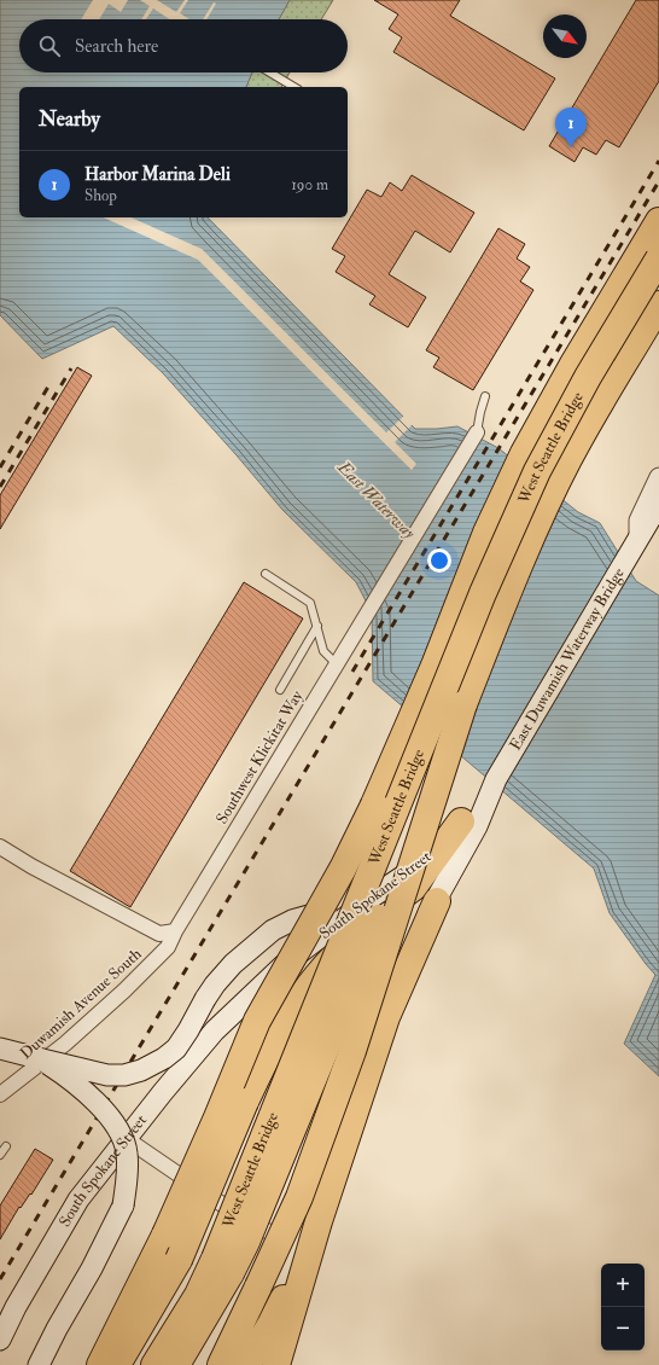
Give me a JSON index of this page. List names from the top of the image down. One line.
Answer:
{"streets":{"highway":["West Seattle Bridge"],"main road":["East Duwamish Waterway Bridge","South Spokane Street"],"street":["Southwest Klickitat Way","Duwamish Avenue South"]},"crossings":[["East Duwamish Waterway Bridge","South Spokane Street"],["Southwest Klickitat Way","Duwamish Avenue South"]],"water":["East Waterway"],"north":"bottom right","page":{"search":"Search here","heading":"Nearby","pins":"1","list":[{"mark":"1","name":"Harbor Marina Deli","note":"Shop","value":"190 m"}],"map_buttons":["+","−"]}}
